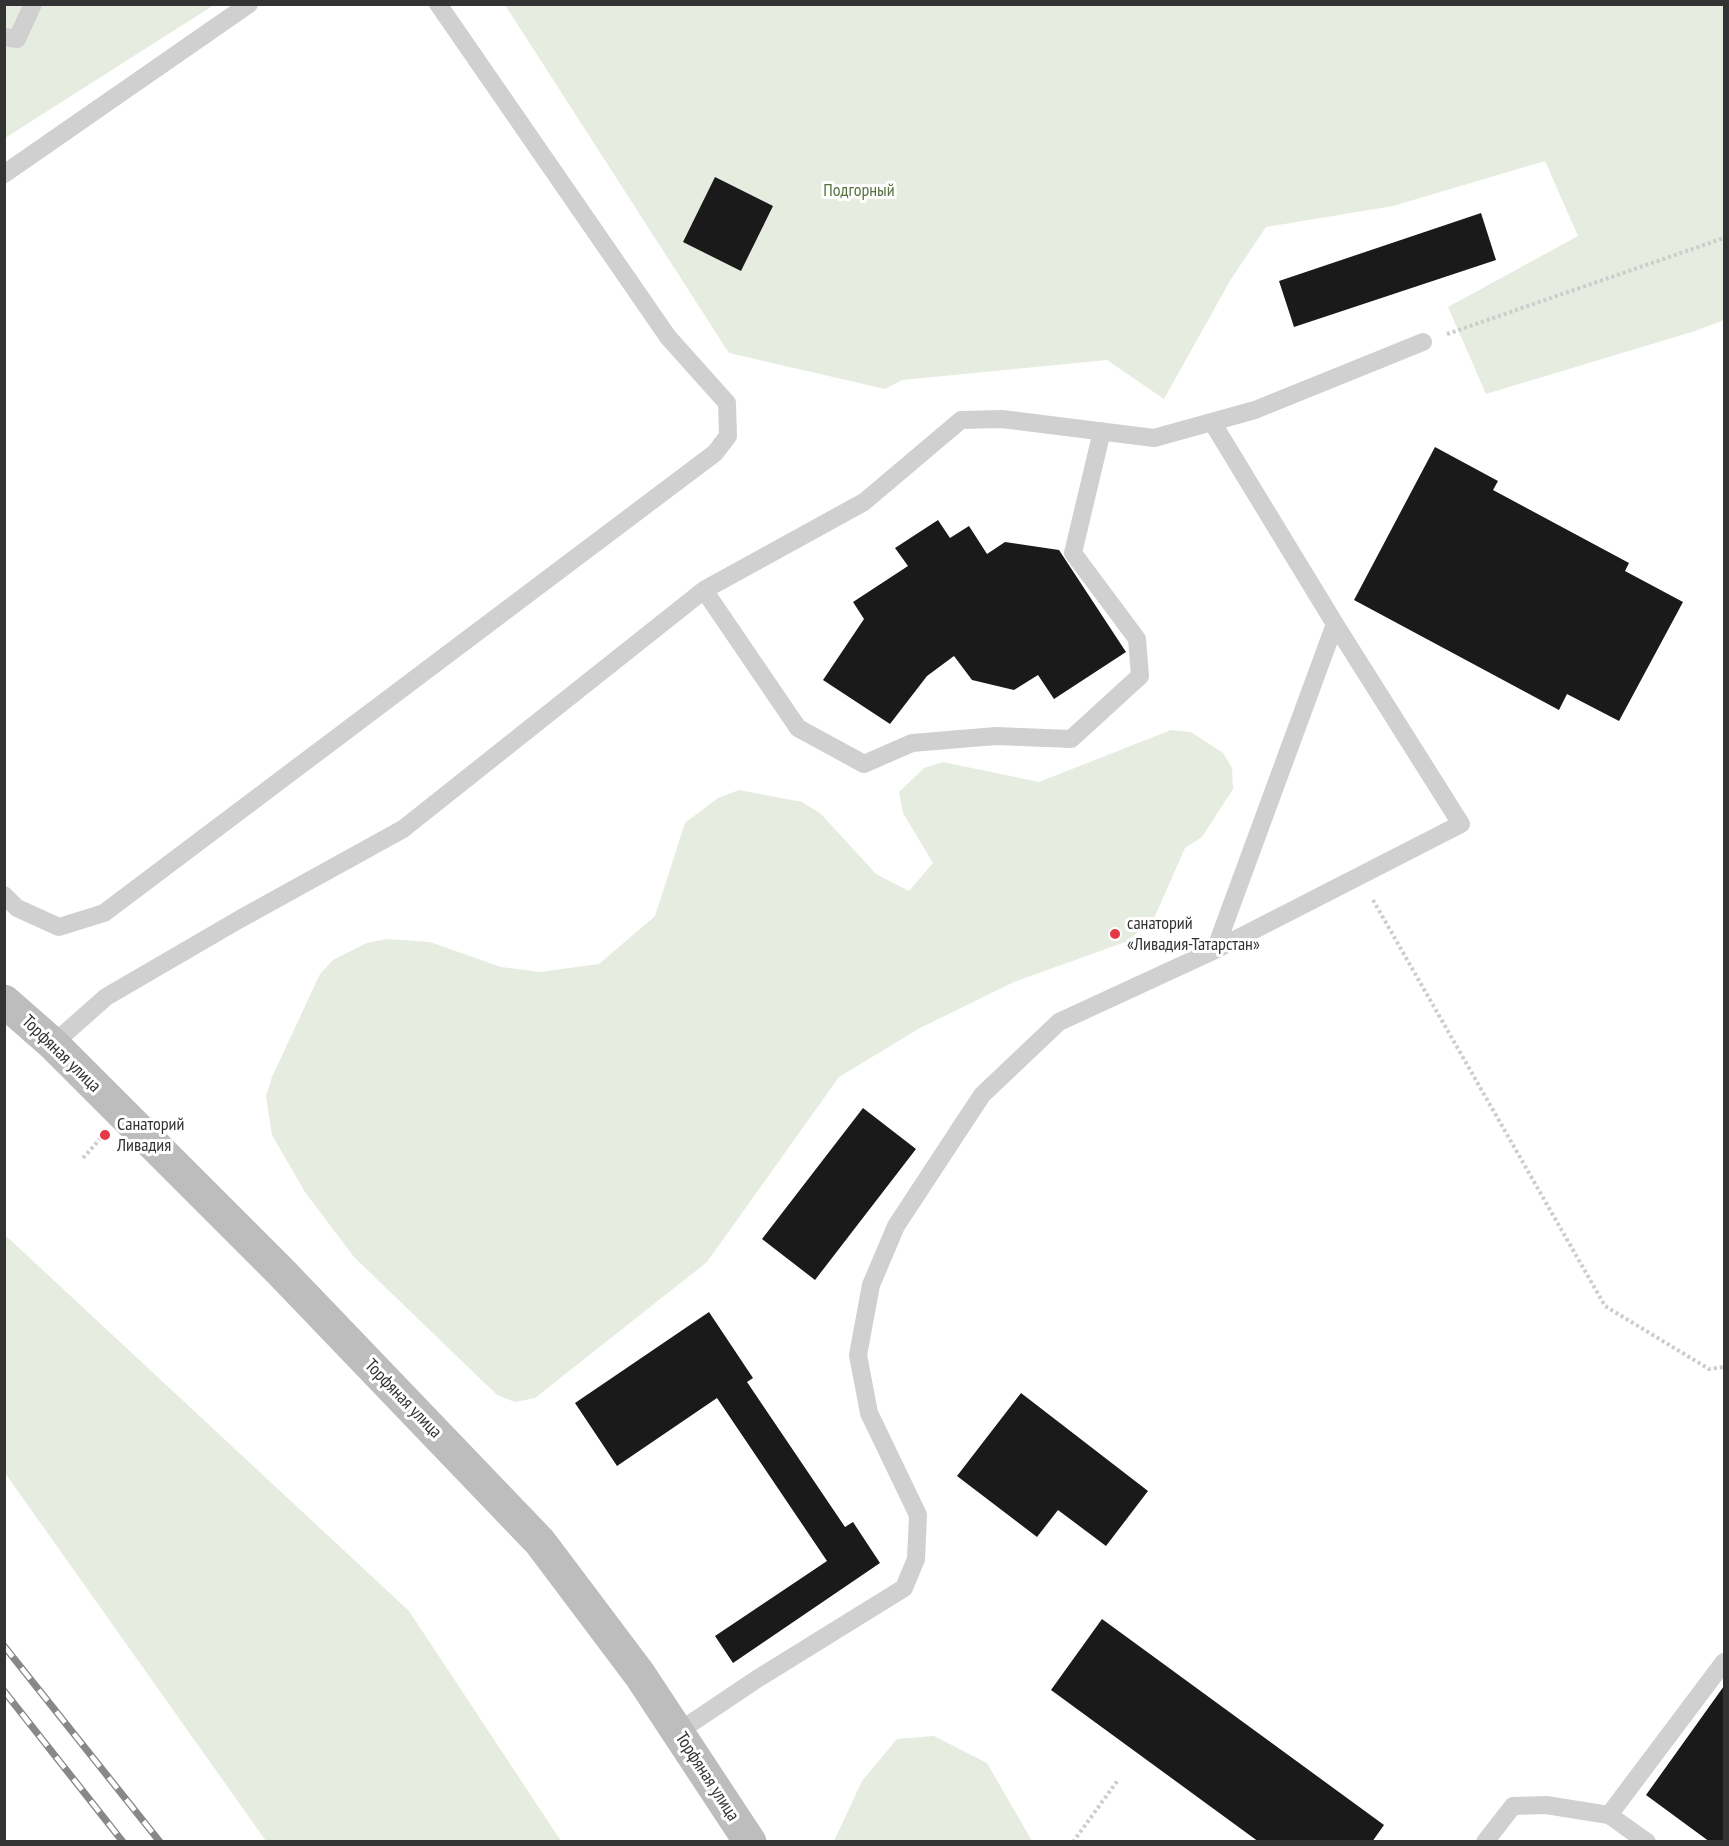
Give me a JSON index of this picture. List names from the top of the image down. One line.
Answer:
{"streets":{"street":["Торфяная улица"]},"parks":["Подгорный"],"places":["санаторий «Ливадия-Татарстан»","Санаторий Ливадия"]}
